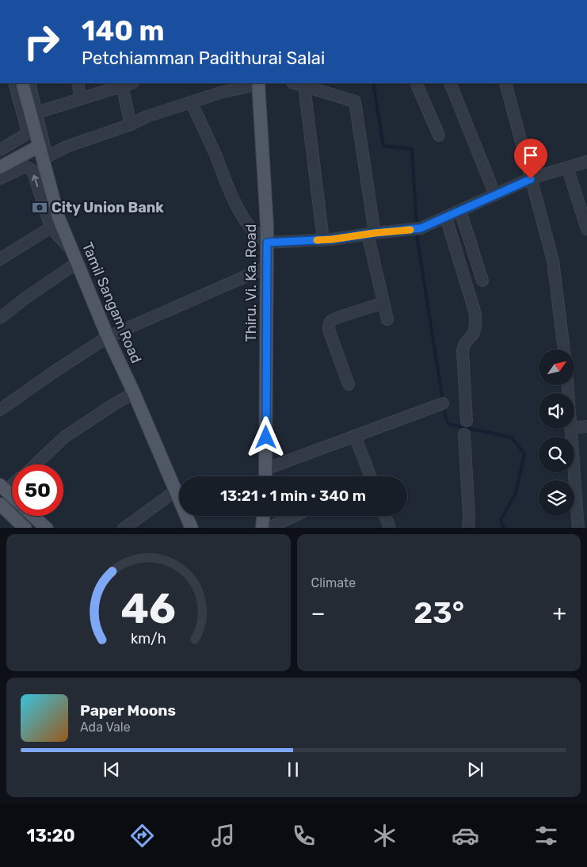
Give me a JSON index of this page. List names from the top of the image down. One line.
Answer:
{"streets":{"main road":["Thiru. Vi. Ka. Road","Tamil Sangam Road"]},"places":{"bank":["City Union Bank"]},"north":"top right","page":{"turn":["140 m","Petchiamman Padithurai Salai"],"limit":"50","trip":"13:21 · 1 min · 340 m","tile":"Climate","heat":["−","23°","+"],"song":["Paper Moons","Ada Vale"],"tabs":"13:20","gauge":["46","km/h"]}}
